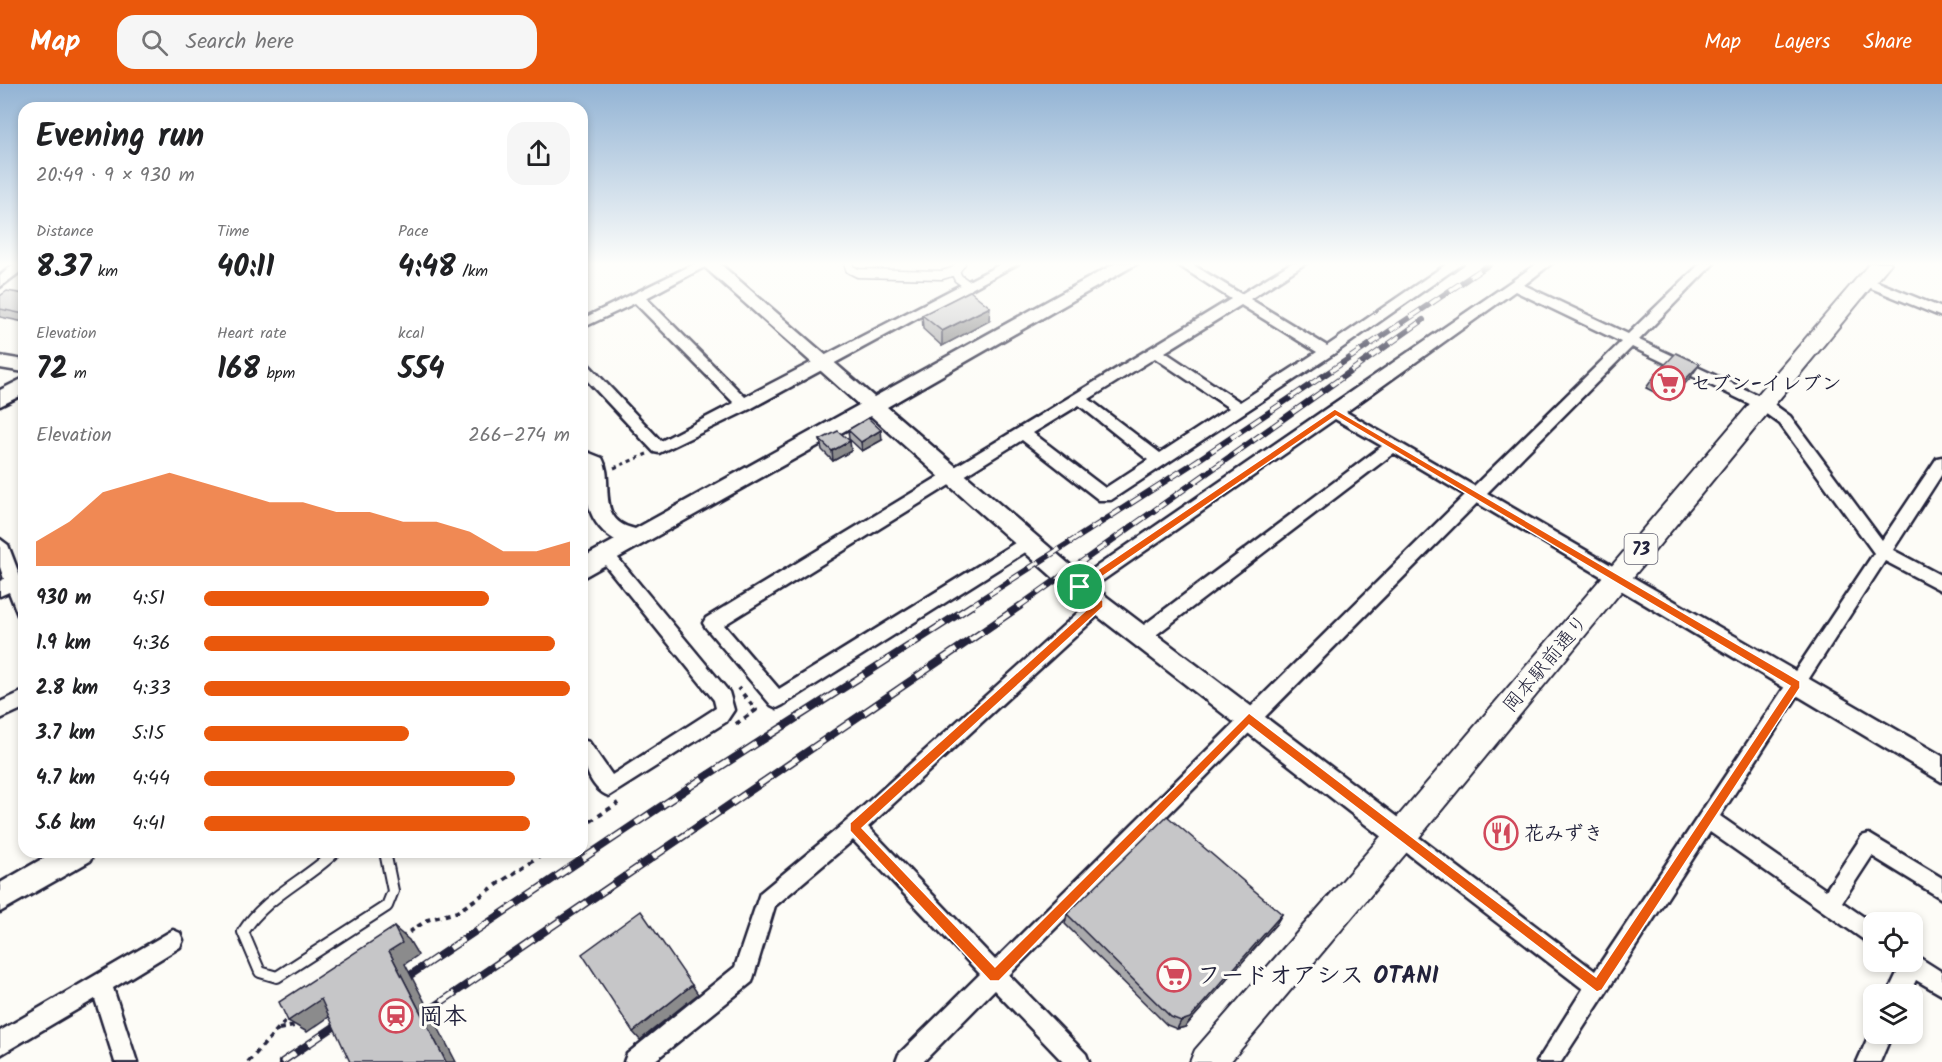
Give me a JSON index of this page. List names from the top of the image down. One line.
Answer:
{"streets":{"main road":["73","岡本駅前通り"]},"places":{"supermarket":["セブン-イレブン","フードオアシス OTANI"],"restaurant":["花みずき"],"station":["岡本"]},"page":{"header":"Map","search":"Search here","nav":["Map","Layers","Share"],"heading":["Evening run","20:49 · 9 × 930 m"],"stats":[["Distance","8.37 km"],["Time","40:11"],["Pace","4:48 /km"],["Elevation","72 m"],["Heart rate","168 bpm"],["kcal","554"]],"chart":["Elevation","266–274 m"],"list":[{"name":"930 m","note":"4:51"},{"name":"1.9 km","note":"4:36"},{"name":"2.8 km","note":"4:33"},{"name":"3.7 km","note":"5:15"},{"name":"4.7 km","note":"4:44"},{"name":"5.6 km","note":"4:41"}]}}
